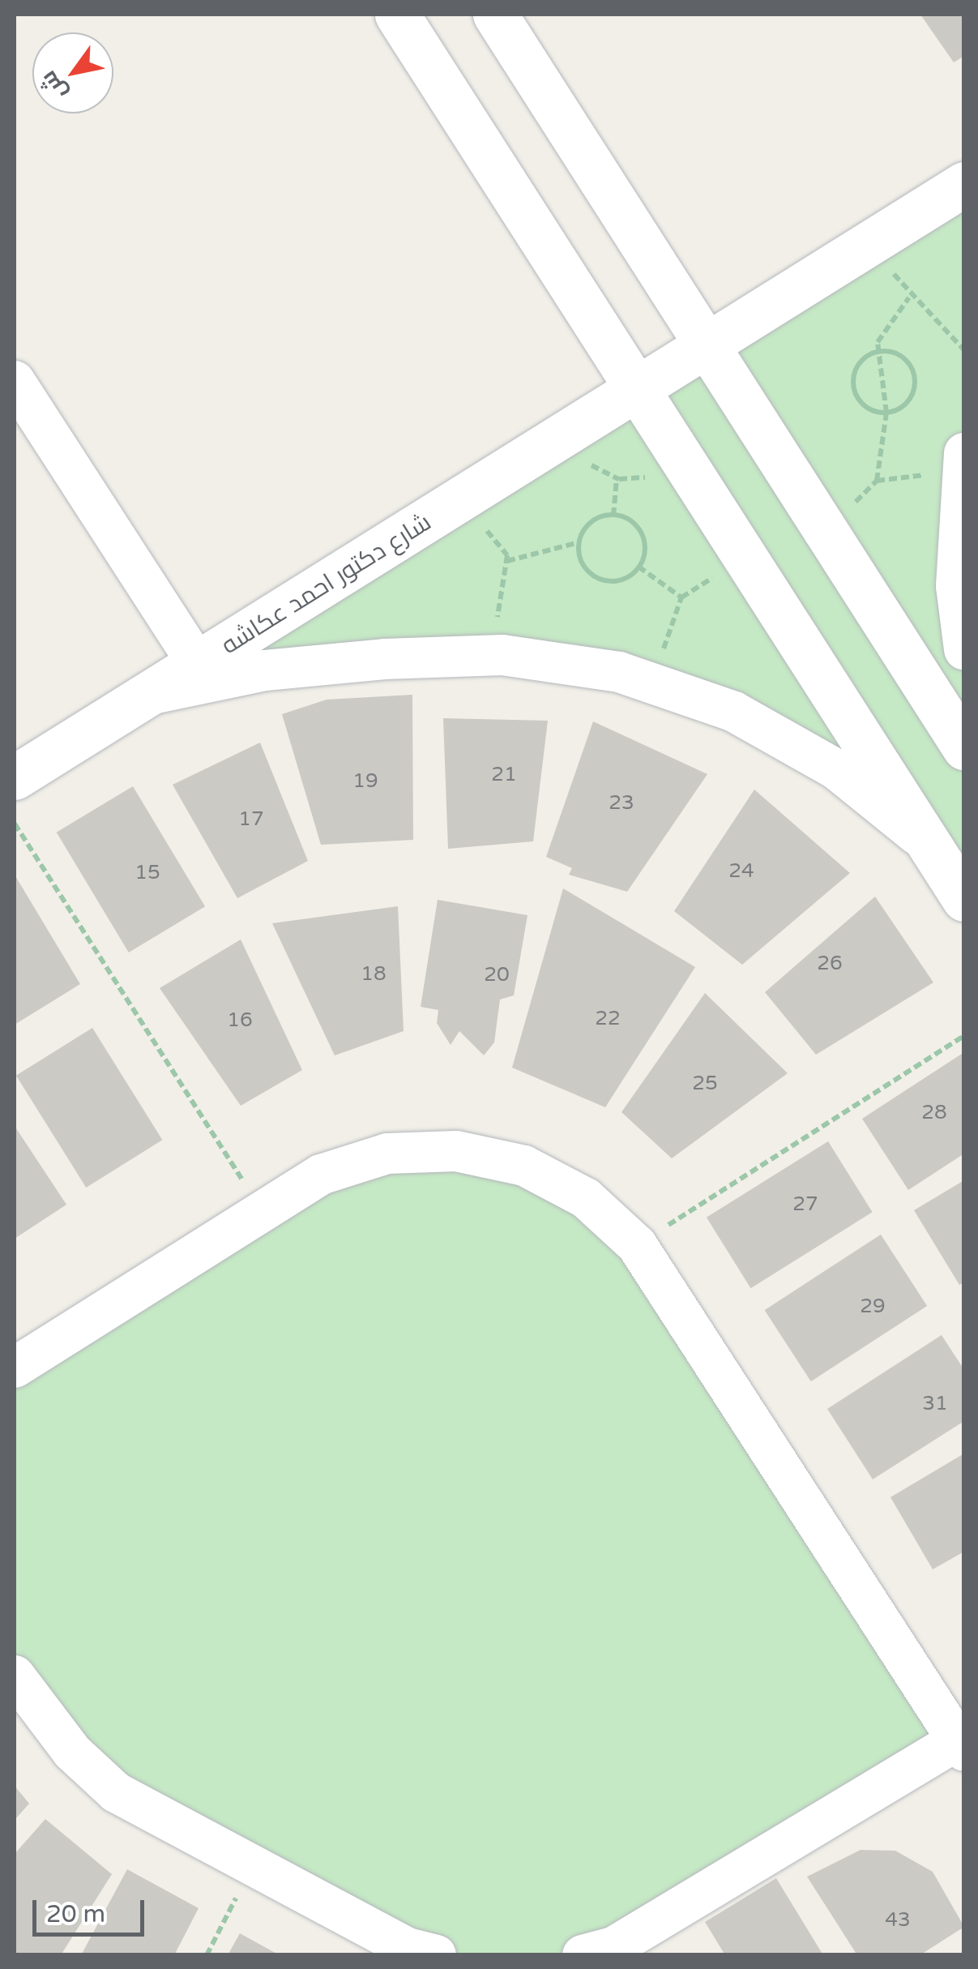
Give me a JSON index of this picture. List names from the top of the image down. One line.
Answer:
{"streets":{"street":["شارع دكتور احمد عكاشه"]},"house_numbers":["21","19","23","17","24","15","26","18","20","22","16","25","28","27","29","31","43"],"scale_bar":"20 m","north":"bottom left"}
